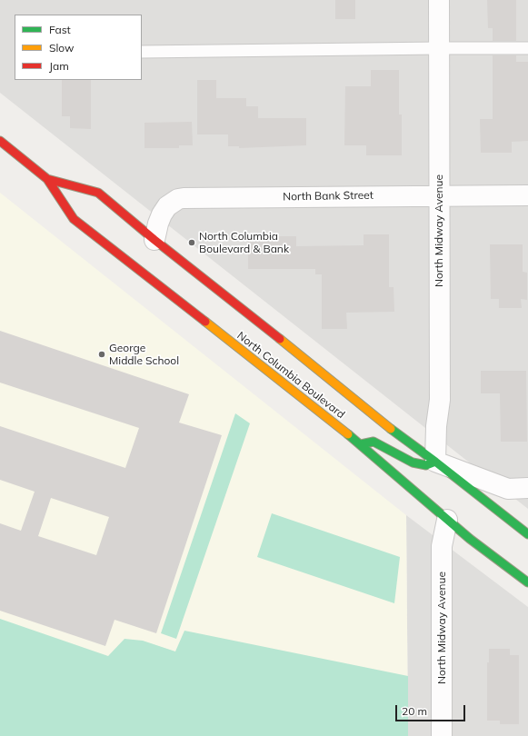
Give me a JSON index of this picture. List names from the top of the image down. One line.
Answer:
{"streets":{"main road":["North Columbia Boulevard"],"street":["North Bank Street","North Midway Avenue"]},"crossings":[["North Bank Street","North Midway Avenue"],["North Bank Street","North Columbia Boulevard"],["North Midway Avenue","North Columbia Boulevard"]],"places":["North Columbia Boulevard & Bank","George Middle School"],"legend":["Fast","Slow","Jam"],"scale_bar":"20 m"}
